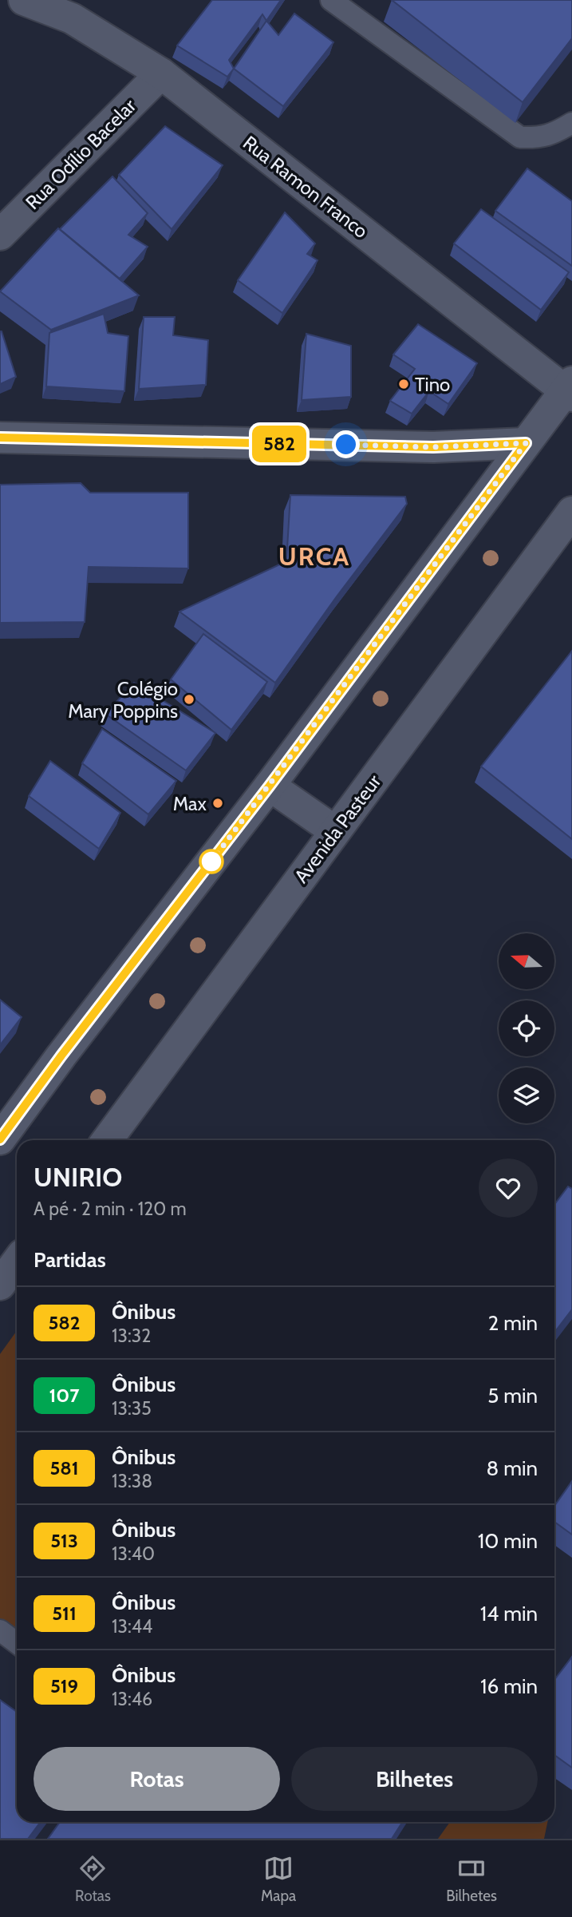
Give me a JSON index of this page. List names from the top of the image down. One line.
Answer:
{"streets":{"street":["Rua Odílio Bacelar","Rua Ramon Franco","Avenida Pasteur"]},"crossings":[["Rua Odílio Bacelar","Rua Ramon Franco"]],"districts":["URCA"],"places":["Tino","Colégio Mary Poppins","Max"],"lines":["bus line 582"],"north":"left","page":{"on_map":"582","heading":[["UNIRIO","A pé · 2 min · 120 m"],"Partidas"],"list":[{"mark":"582","name":"Ônibus","note":"13:32","value":"2 min"},{"mark":"107","name":"Ônibus","note":"13:35","value":"5 min"},{"mark":"581","name":"Ônibus","note":"13:38","value":"8 min"},{"mark":"513","name":"Ônibus","note":"13:40","value":"10 min"},{"mark":"511","name":"Ônibus","note":"13:44","value":"14 min"},{"mark":"519","name":"Ônibus","note":"13:46","value":"16 min"}],"buttons":["Rotas","Bilhetes"],"tabs":["Rotas","Mapa","Bilhetes"]}}
